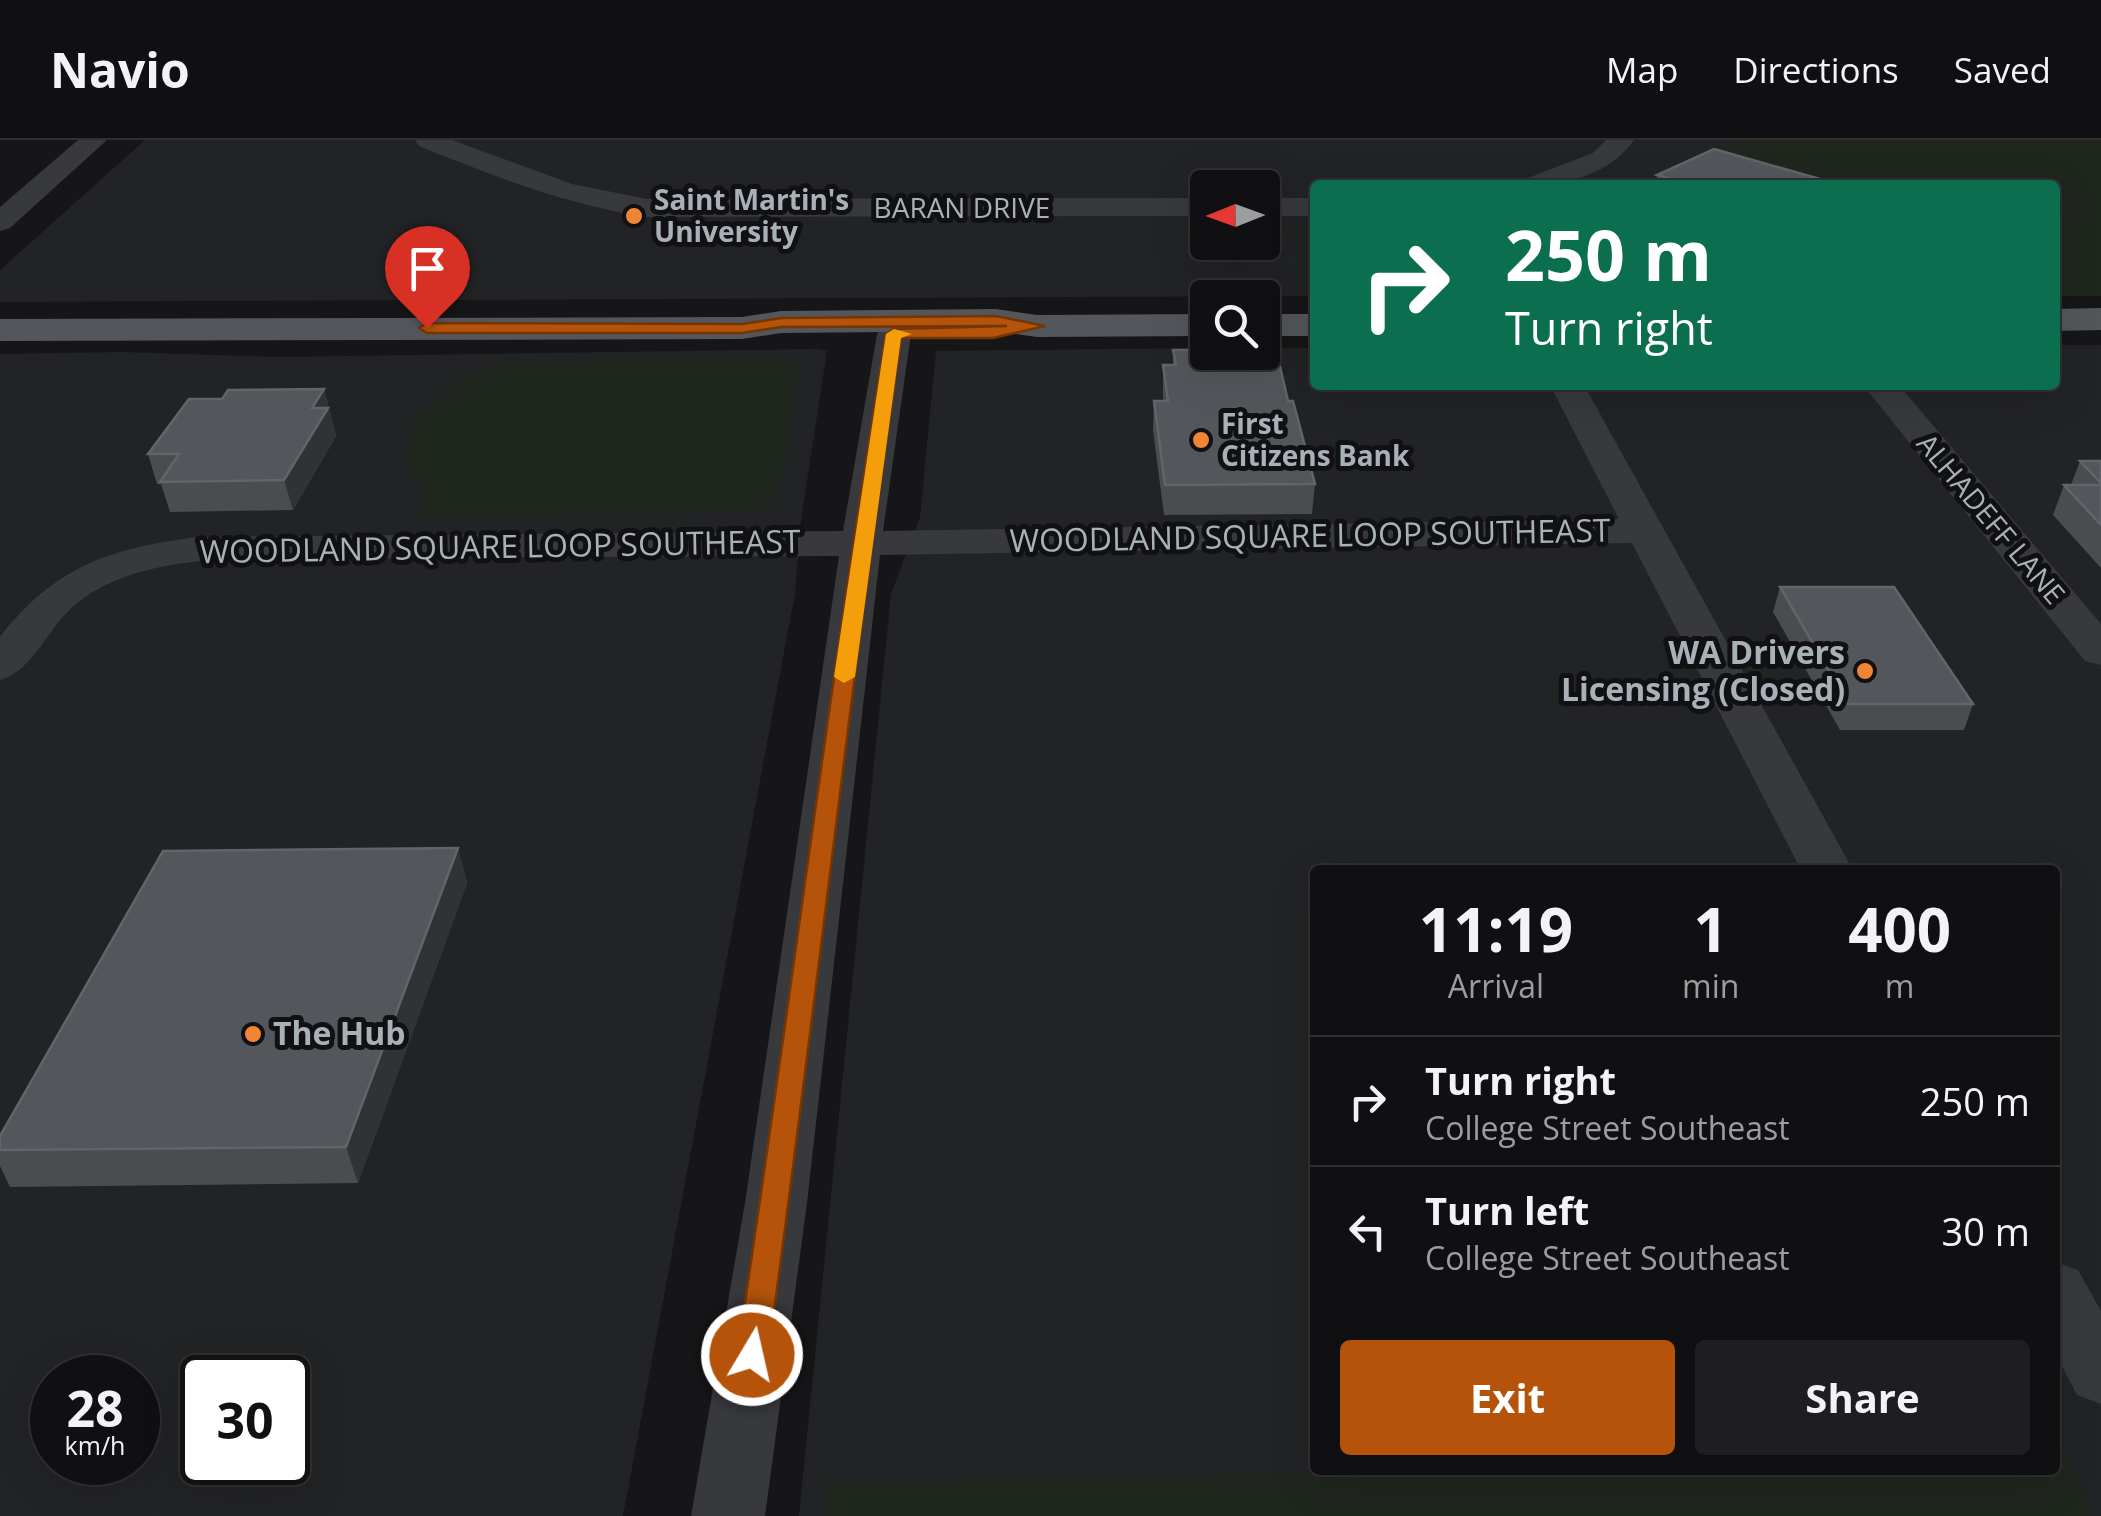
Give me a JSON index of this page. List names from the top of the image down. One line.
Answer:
{"streets":{"street":["BARAN DRIVE","ALHADEFF LANE","WOODLAND SQUARE LOOP SOUTHEAST"]},"places":["Saint Martin's University","First Citizens Bank","WA Drivers Licensing (Closed)","The Hub"],"north":"left","page":{"header":"Navio","nav":["Map","Directions","Saved"],"turn":["250 m","Turn right"],"eta":["11:19","Arrival","1","min","400","m"],"list":[{"name":"Turn right","note":"College Street Southeast","value":"250 m"},{"name":"Turn left","note":"College Street Southeast","value":"30 m"}],"buttons":["Exit","Share"],"speed":"28 km/h","limit":"30"}}
